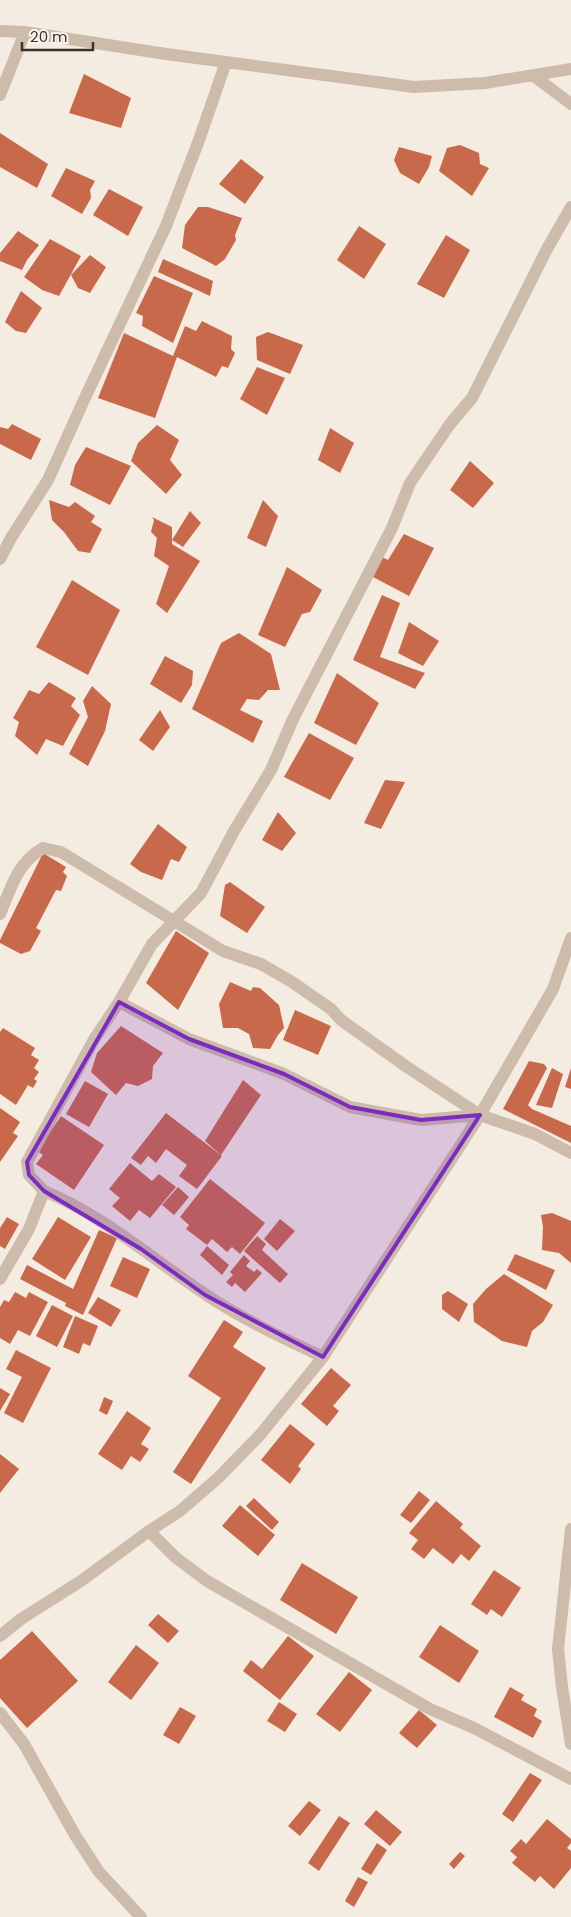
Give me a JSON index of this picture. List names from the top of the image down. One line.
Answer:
{"scale_bar":"20 m"}
